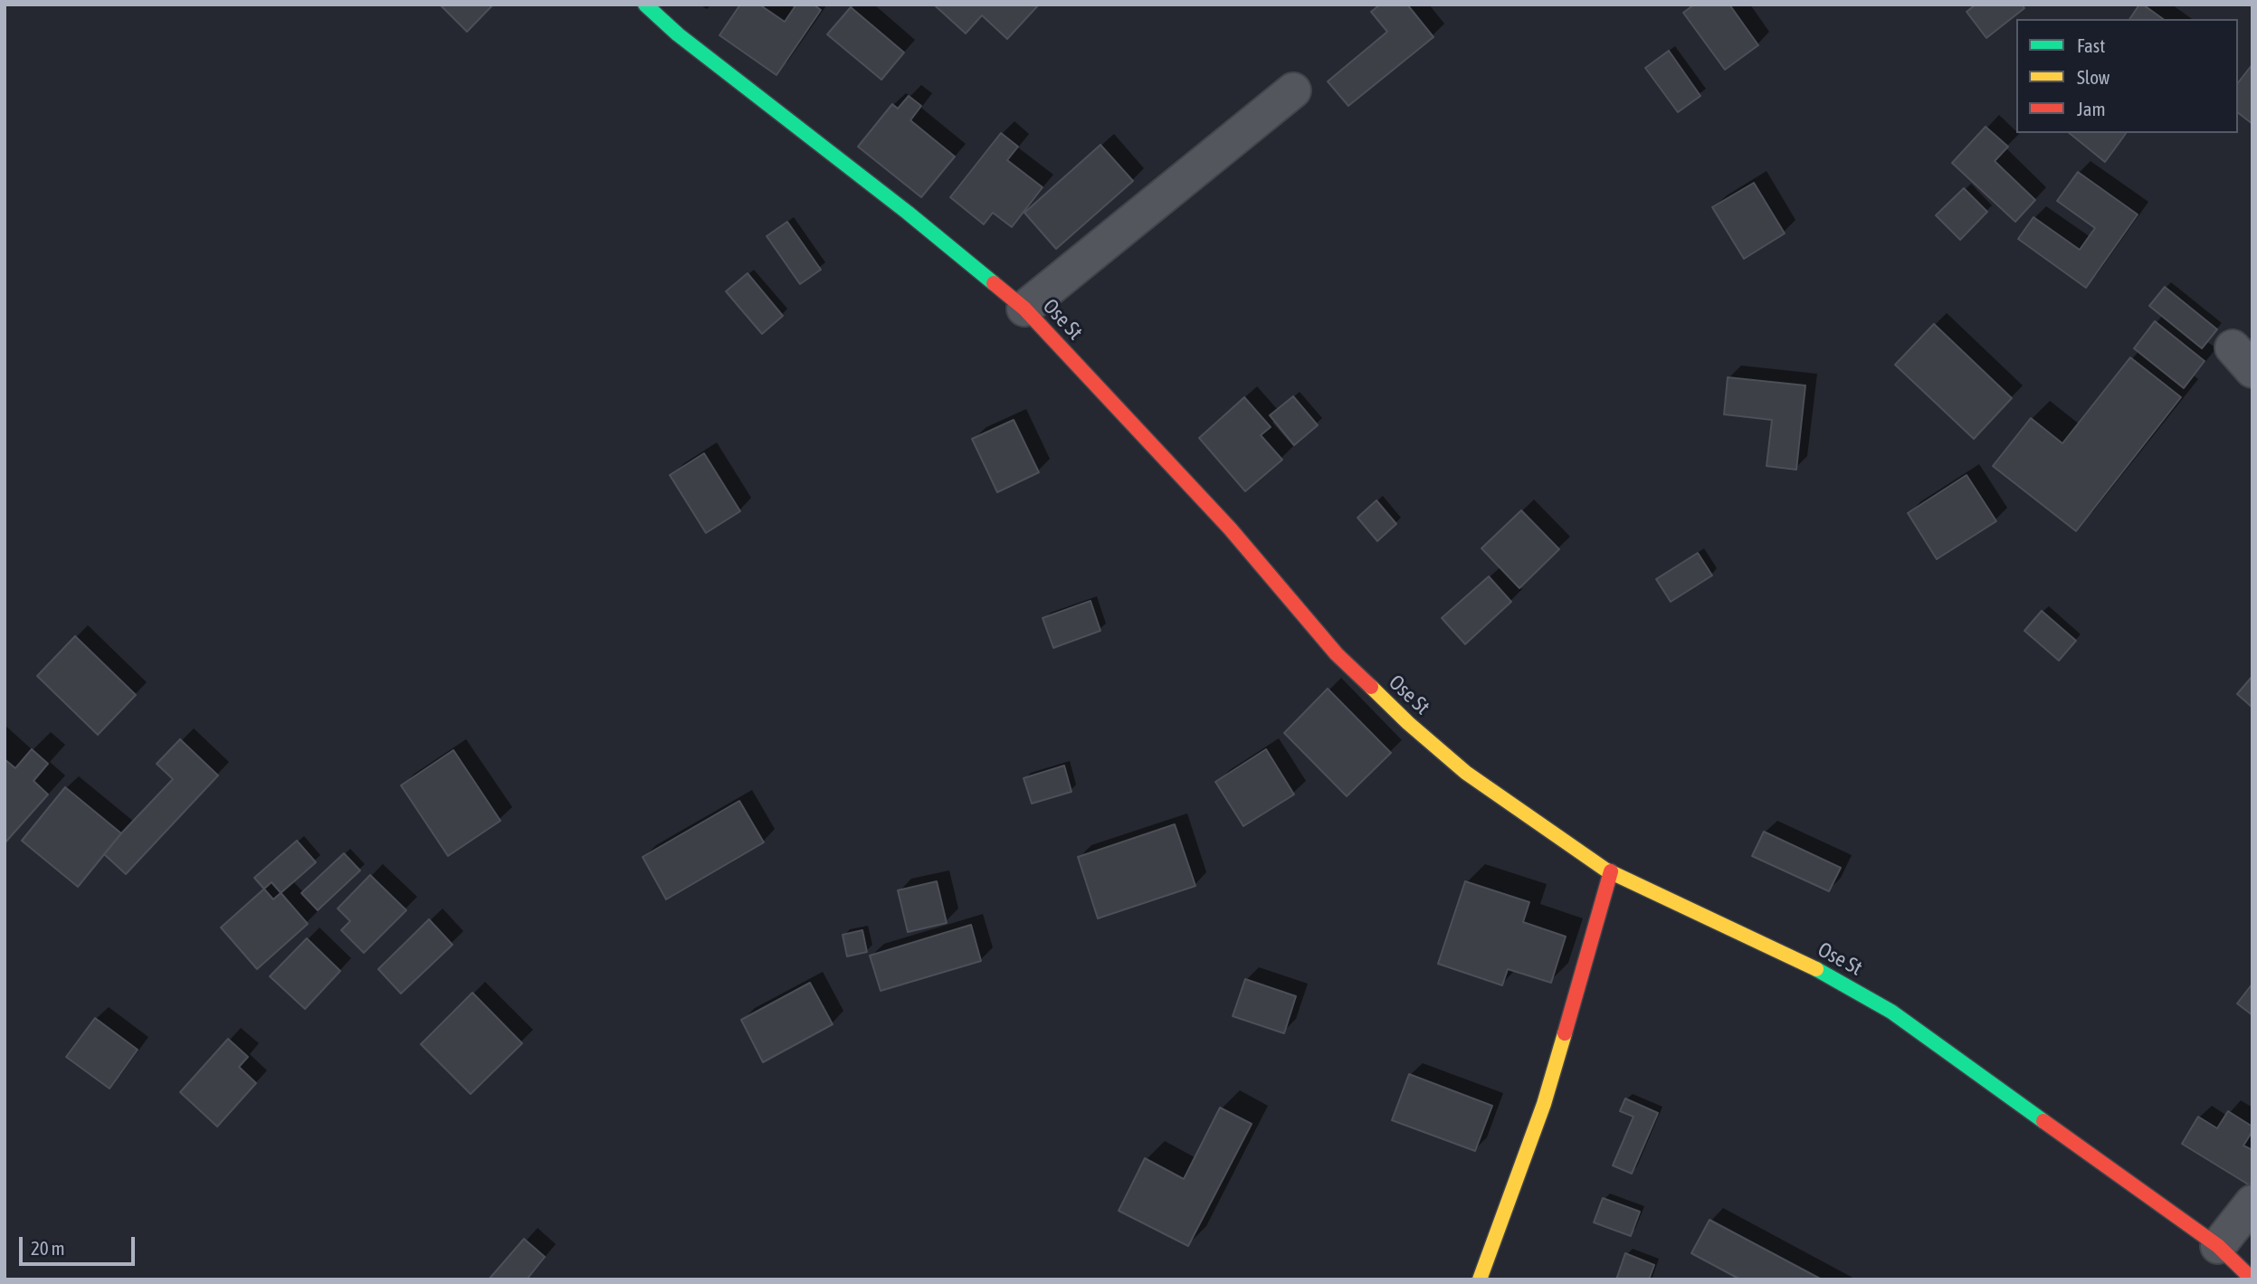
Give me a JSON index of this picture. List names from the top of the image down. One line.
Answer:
{"streets":{"street":["Ose St"]},"legend":["Fast","Slow","Jam"],"scale_bar":"20 m"}
